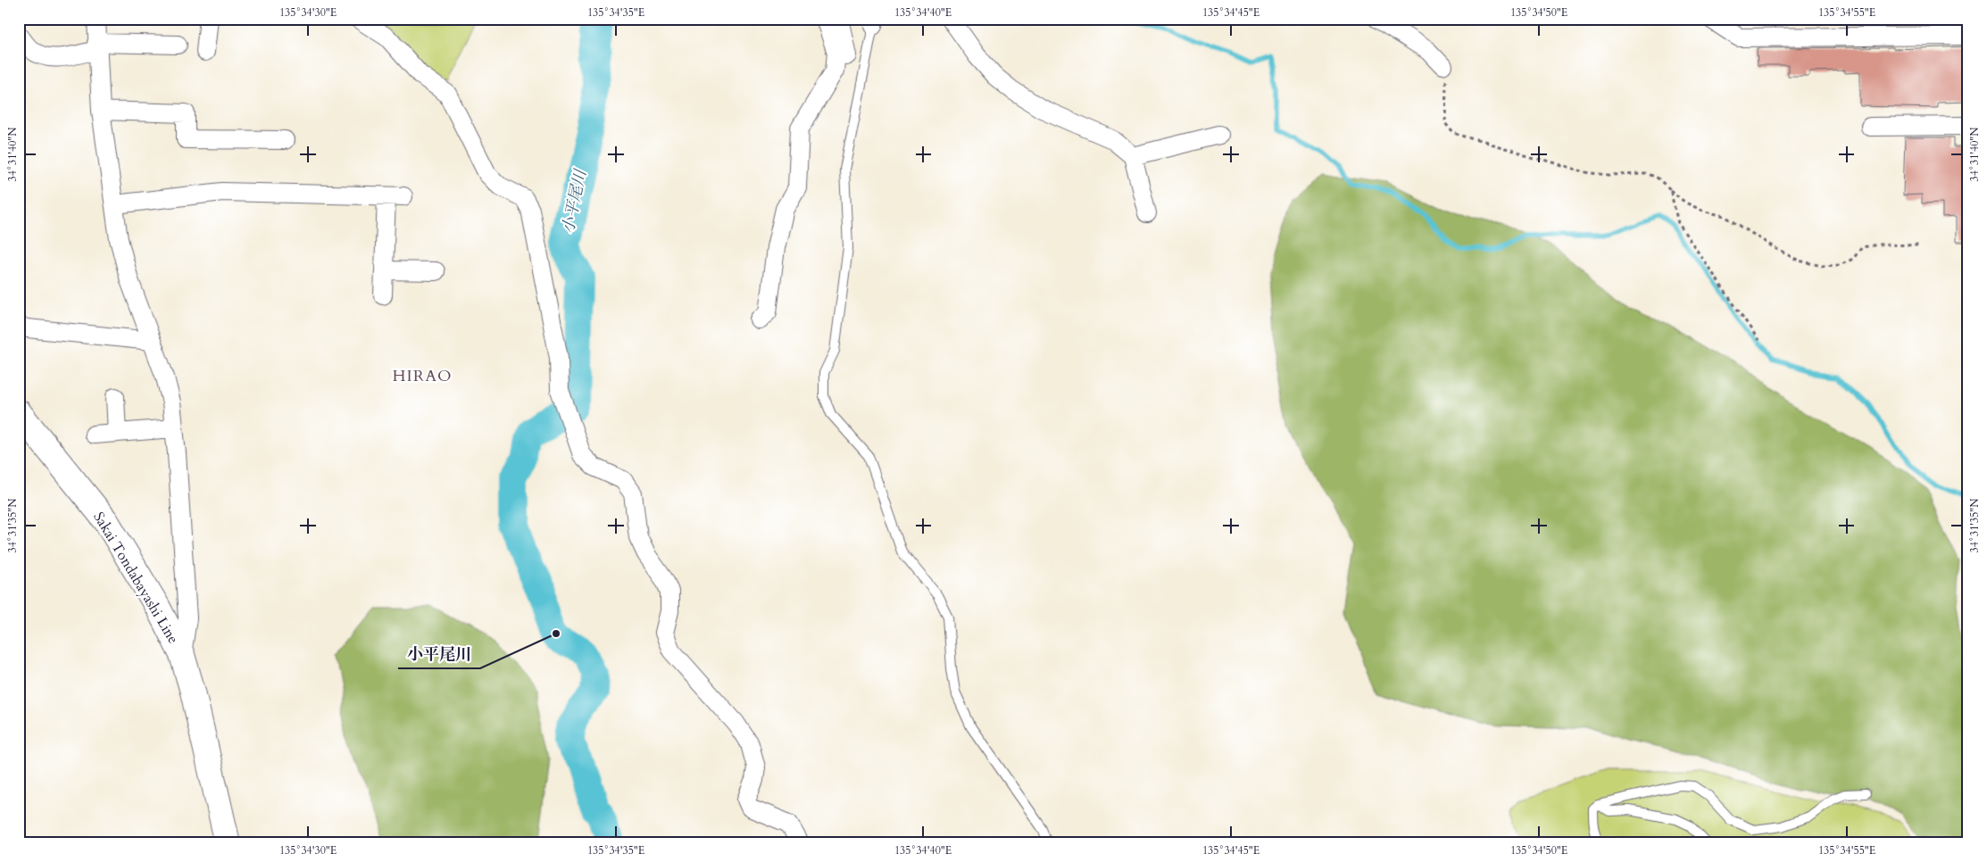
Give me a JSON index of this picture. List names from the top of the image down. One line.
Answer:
{"streets":{"main road":["Sakai Tondabayashi Line"]},"districts":["HIRAO"],"water":["小平尾川"],"places":["小平尾川"],"coordinates":["135°34'30\"E","135°34'35\"E","135°34'40\"E","135°34'45\"E","135°34'50\"E","135°34'55\"E","34°31'40\"N","34°31'35\"N"]}
